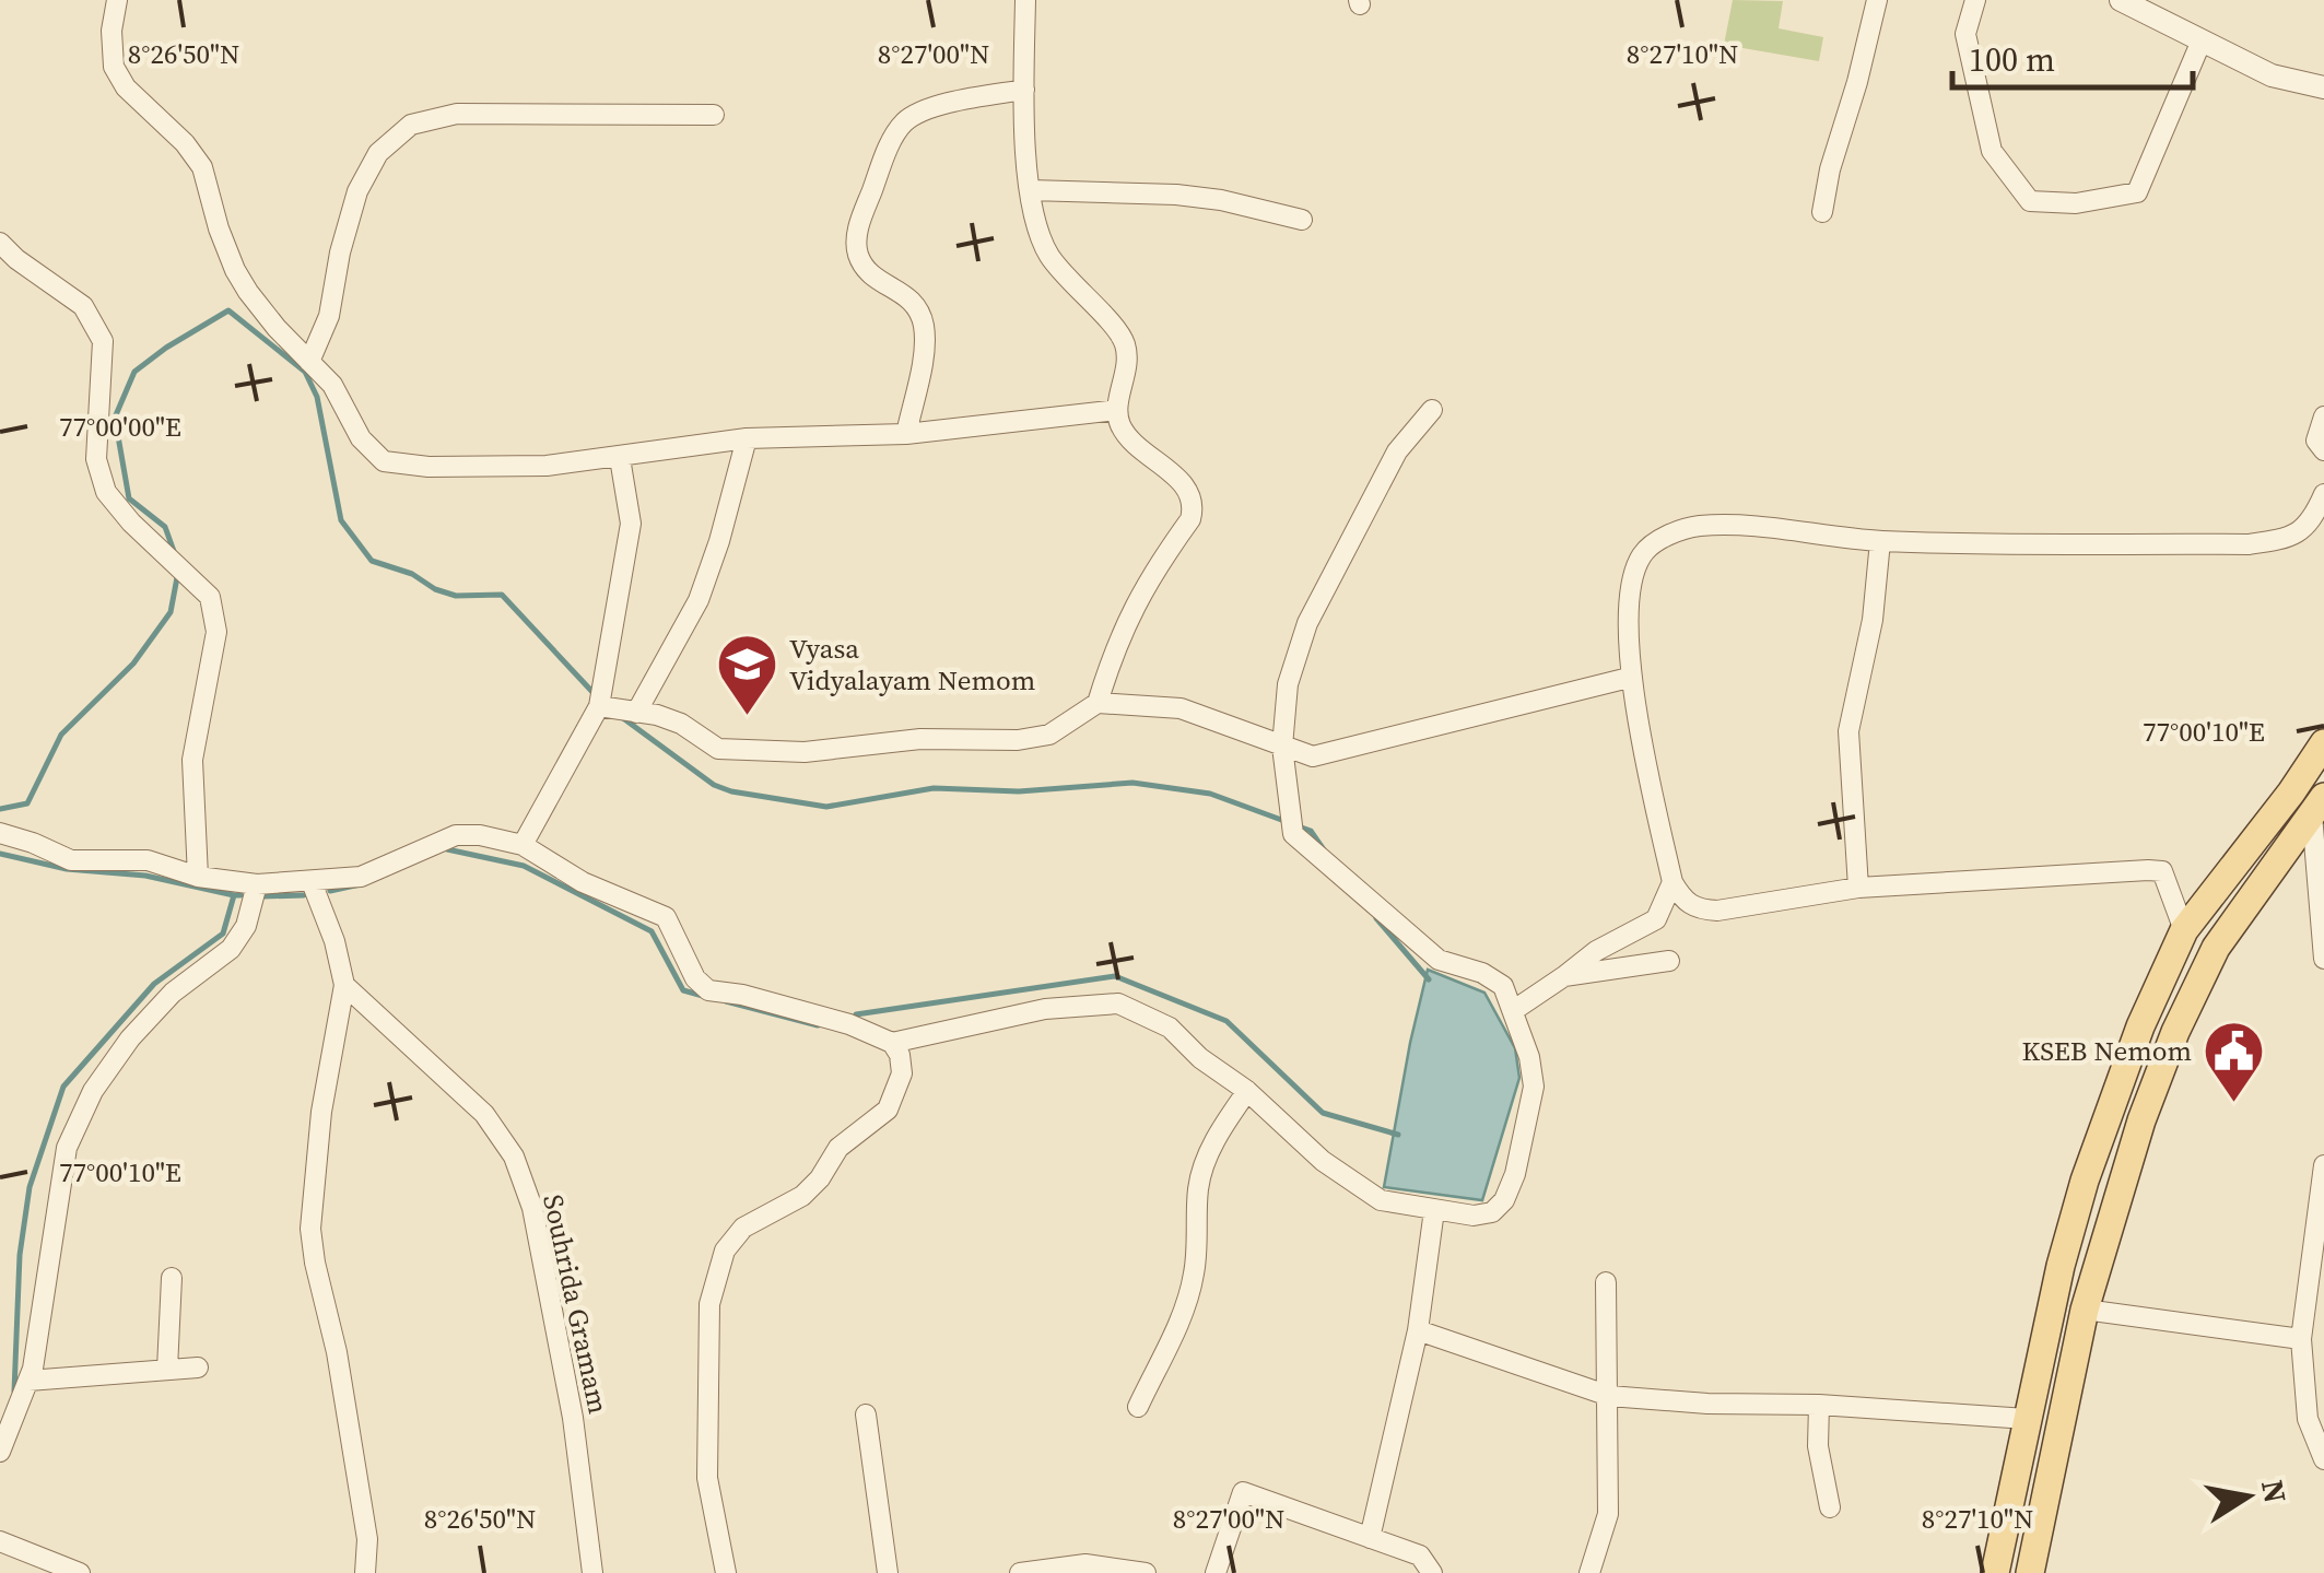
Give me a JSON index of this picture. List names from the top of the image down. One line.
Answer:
{"streets":{"street":["Souhrida Gramam"]},"places":{"school or university":["Vyasa Vidyalayam Nemom"],"public building":["KSEB Nemom"]},"scale_bar":"100 m","north":"right","coordinates":["8°26'50\"N","8°27'00\"N","8°27'10\"N","77°00'00\"E","77°00'10\"E"]}
